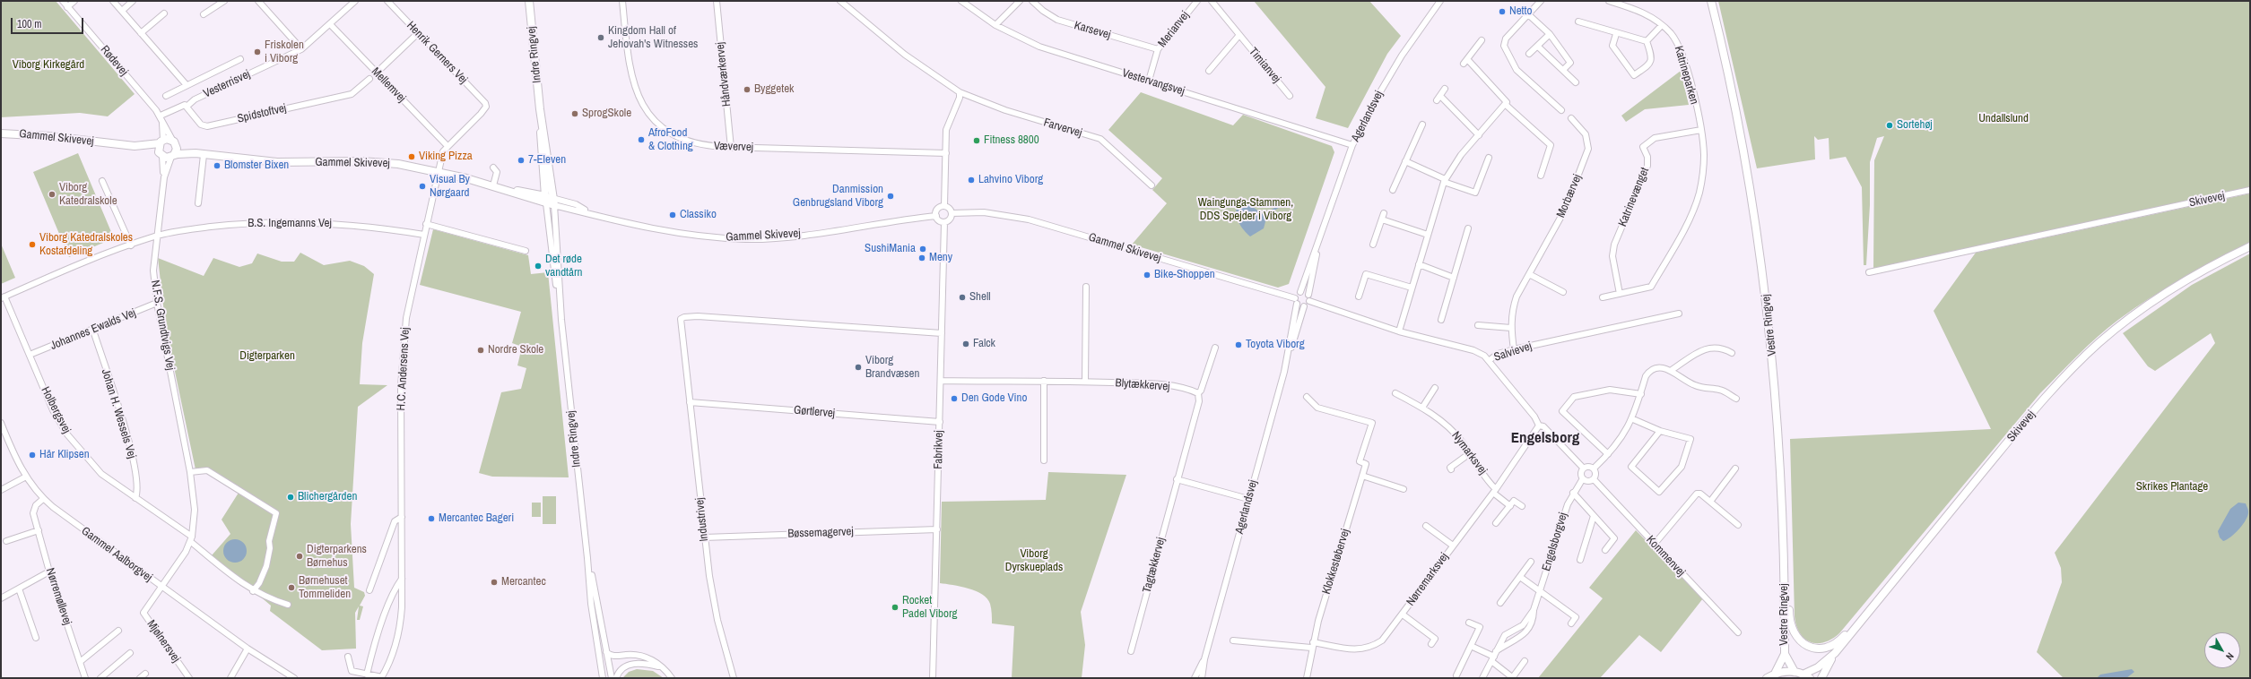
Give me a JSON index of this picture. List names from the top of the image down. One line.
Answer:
{"streets":{"main road":["Indre Ringvej","Gammel Skivevej","Skivevej","Vestre Ringvej"],"street":["Merianvej","Karsevej","Henrik Gerners Vej","Rødevej","Timianvej","Håndværkervej","Katrineparken","Vestervangsvej","Vesterrisvej","Mellemvej","Spidstoftvej","Agerlandsvej","Farvervej","Vævervej","Morbærvej","Katrinevænget","B.S. Ingemanns Vej","N.F.S. Grundtvigs Vej","Johannes Ewalds Vej","Salvievej","H.C. Andersens Vej","Blytækkervej","Holbergsvej","Gørtlervej","Johan H. Wessels Vej","Fabrikvej","Nymarksvej","Industrivej","Bøssemagervej","Engelsborgvej","Gammel Aalborgvej","Kommenvej","Klokkestøbervej","Tagtækkervej","Nørremarksvej","Nørremøllevej","Mjølnersvej"]},"crossings":[["Merianvej","Karsevej"],["Merianvej","Vestervangsvej"],["Henrik Gerners Vej","Mellemvej"],["Henrik Gerners Vej","H.C. Andersens Vej"],["Indre Ringvej","Gammel Skivevej"],["Rødevej","Gammel Skivevej"],["Håndværkervej","Vævervej"],["Katrineparken","Katrinevænget"],["Vestervangsvej","Agerlandsvej"],["Vesterrisvej","Mellemvej"],["Vesterrisvej","Spidstoftvej"],["Mellemvej","H.C. Andersens Vej"],["Agerlandsvej","Gammel Skivevej"],["Agerlandsvej","Salvievej"],["Gammel Skivevej","N.F.S. Grundtvigs Vej"],["Gammel Skivevej","H.C. Andersens Vej"],["Gammel Skivevej","Fabrikvej"],["Morbærvej","Salvievej"],["B.S. Ingemanns Vej","N.F.S. Grundtvigs Vej"],["B.S. Ingemanns Vej","H.C. Andersens Vej"],["B.S. Ingemanns Vej","Holbergsvej"],["N.F.S. Grundtvigs Vej","Johannes Ewalds Vej"],["N.F.S. Grundtvigs Vej","Holbergsvej"],["N.F.S. Grundtvigs Vej","Gammel Aalborgvej"],["N.F.S. Grundtvigs Vej","Mjølnersvej"],["Johannes Ewalds Vej","Holbergsvej"],["Johannes Ewalds Vej","Johan H. Wessels Vej"],["Blytækkervej","Fabrikvej"],["Blytækkervej","Tagtækkervej"],["Holbergsvej","Johan H. Wessels Vej"],["Gørtlervej","Fabrikvej"],["Gørtlervej","Industrivej"],["Fabrikvej","Industrivej"],["Fabrikvej","Bøssemagervej"],["Nymarksvej","Nørremarksvej"],["Industrivej","Bøssemagervej"],["Engelsborgvej","Kommenvej"],["Gammel Aalborgvej","Nørremøllevej"],["Gammel Aalborgvej","Mjølnersvej"],["Klokkestøbervej","Nørremarksvej"]],"districts":["Engelsborg"],"parks":["Viborg Kirkegård","Undallslund","Waingunga-Stammen, DDS Spejder i Viborg","Digterparken","Skrikes Plantage","Viborg Dyrskueplads"],"places":["Netto","Kingdom Hall of Jehovah's Witnesses","Friskolen i Viborg","Byggetek","SprogSkole","Sortehøj","AfroFood & Clothing","Fitness 8800","Viking Pizza","7-Eleven","Blomster Bixen","Lahvino Viborg","Visual By Nørgaard","Viborg Katedralskole","Danmission Genbrugsland Viborg","Classiko","Viborg Katedralskoles Kostafdeling","SushiMania","Meny","Det røde vandtårn","Bike-Shoppen","Shell","Falck","Toyota Viborg","Nordre Skole","Viborg Brandvæsen","Den Gode Vino","Hår Klipsen","Blichergården","Mercantec Bageri","Digterparkens Børnehus","Mercantec","Børnehuset Tommeliden","Rocket Padel Viborg"],"scale_bar":"100 m","north":"bottom right"}
